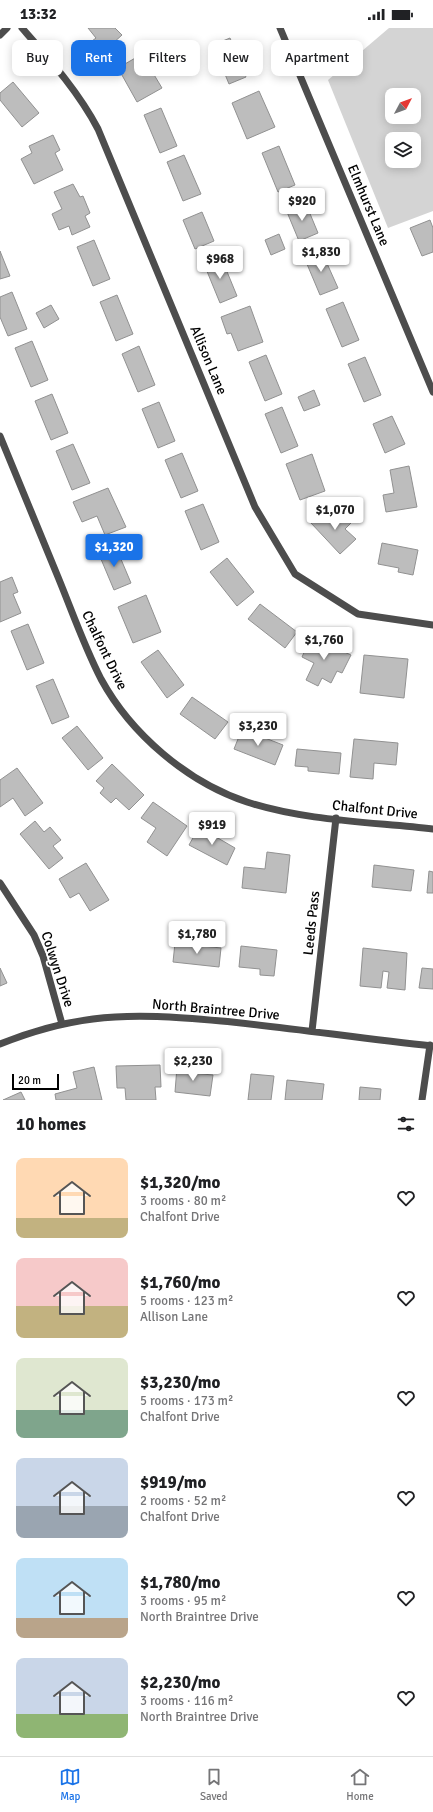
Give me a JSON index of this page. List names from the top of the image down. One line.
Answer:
{"streets":{"street":["Elmhurst Lane","Allison Lane","Chalfont Drive","Leeds Pass","Colwyn Drive","North Braintree Drive"]},"crossings":[["Chalfont Drive","Leeds Pass"],["Leeds Pass","North Braintree Drive"],["Colwyn Drive","North Braintree Drive"]],"scale_bar":"20 m","north":"top right","page":{"status":"13:32","chip":["Buy","Rent","Filters","New","Apartment"],"price":["$920","$1,830","$968","$1,070","$1,320","$1,760","$3,230","$919","$1,780","$2,230"],"scale":"20 m","heading":"10 homes","list":[{"name":"$1,320/mo","note":"3 rooms · 80 m² · Chalfont Drive"},{"name":"$1,760/mo","note":"5 rooms · 123 m² · Allison Lane"},{"name":"$3,230/mo","note":"5 rooms · 173 m² · Chalfont Drive"},{"name":"$919/mo","note":"2 rooms · 52 m² · Chalfont Drive"},{"name":"$1,780/mo","note":"3 rooms · 95 m² · North Braintree Drive"},{"name":"$2,230/mo","note":"3 rooms · 116 m² · North Braintree Drive"}],"tabs":["Map","Saved","Home"]}}
